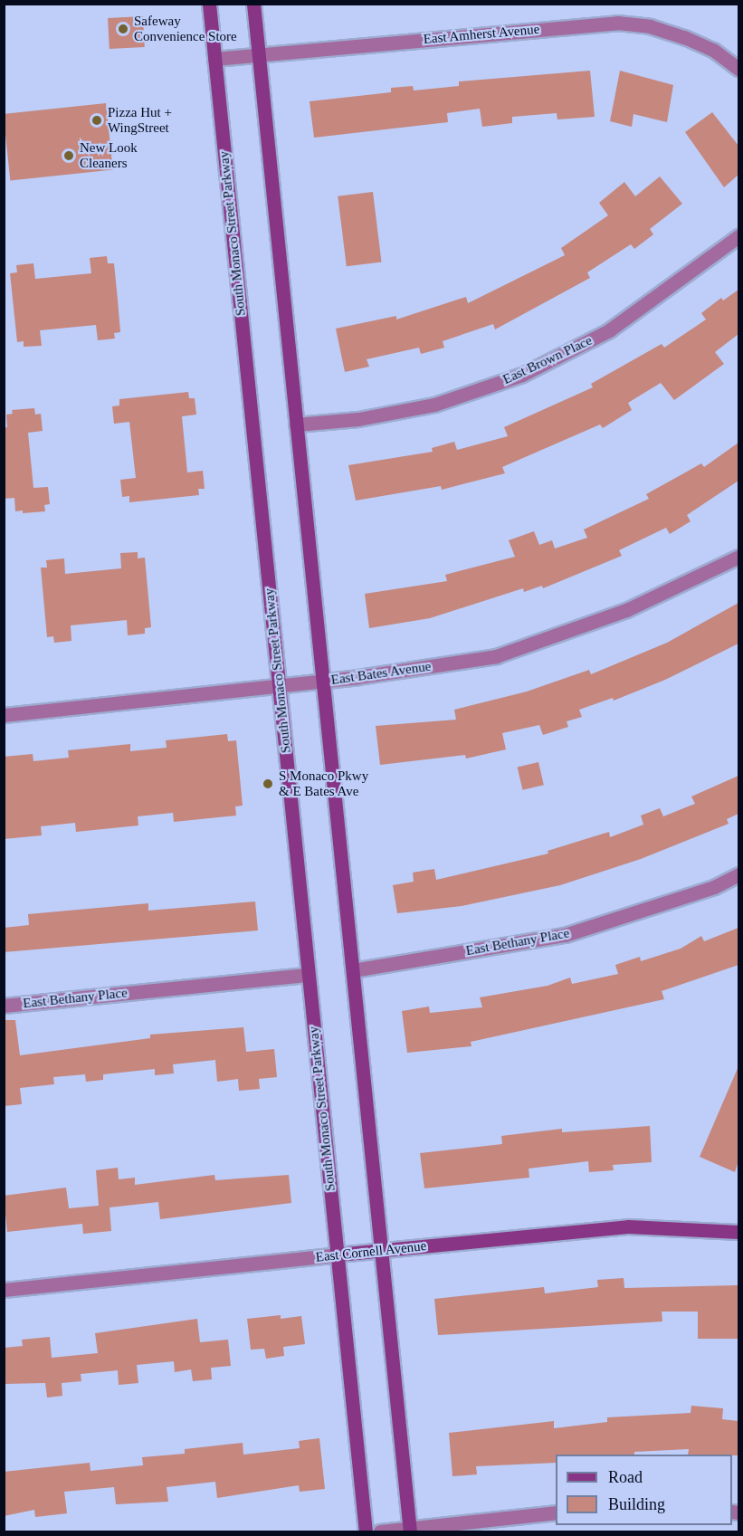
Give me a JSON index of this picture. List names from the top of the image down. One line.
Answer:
{"streets":{"main road":["South Monaco Street Parkway","East Cornell Avenue"],"street":["East Amherst Avenue","East Brown Place","East Bates Avenue","East Bethany Place"]},"crossings":[["East Amherst Avenue","South Monaco Street Parkway"],["South Monaco Street Parkway","East Bates Avenue"],["South Monaco Street Parkway","East Bethany Place"],["South Monaco Street Parkway","East Cornell Avenue"]],"places":["Safeway Convenience Store","Pizza Hut + WingStreet","New Look Cleaners","S Monaco Pkwy & E Bates Ave"],"legend":["Road","Building"]}
